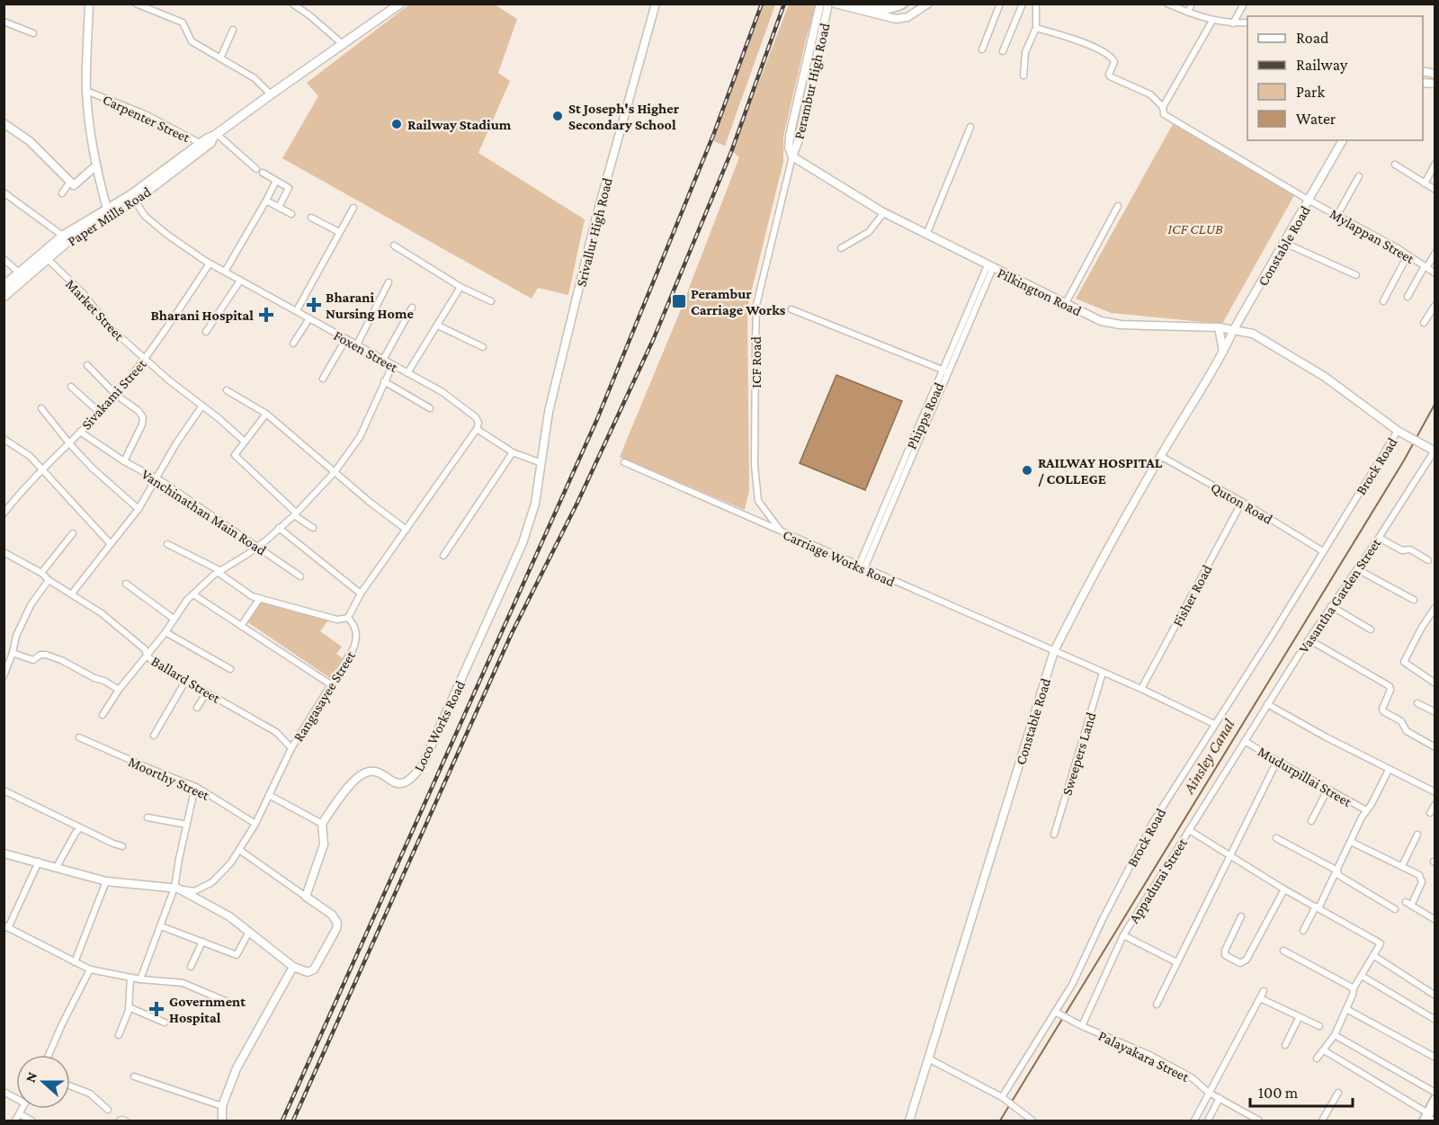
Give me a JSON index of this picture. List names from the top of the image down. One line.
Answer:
{"streets":{"main road":["Paper Mills Road"],"street":["Perambur High Road","Carpenter Street","Srivallur High Road","Mylappan Street","Constable Road","Pilkington Road","Market Street","Foxen Street","ICF Road","Sivakami Street","Phipps Road","Brock Road","Quton Road","Vanchinathan Main Road","Carriage Works Road","Fisher Road","Vasantha Garden Street","Ballard Street","Rangasayee Street","Loco Works Road","Sweepers Land","Mudurpillai Street","Moorthy Street","Appadurai Street","Palayakara Street"]},"crossings":[["Perambur High Road","Pilkington Road"],["Perambur High Road","ICF Road"],["Carpenter Street","Paper Mills Road"],["Paper Mills Road","Market Street"],["Paper Mills Road","Foxen Street"],["Srivallur High Road","Foxen Street"],["Srivallur High Road","Loco Works Road"],["Mylappan Street","Constable Road"],["Constable Road","Pilkington Road"],["Constable Road","Quton Road"],["Constable Road","Carriage Works Road"],["Pilkington Road","ICF Road"],["Pilkington Road","Phipps Road"],["Pilkington Road","Brock Road"],["Pilkington Road","Vasantha Garden Street"],["Market Street","Sivakami Street"],["Foxen Street","Sivakami Street"],["Foxen Street","Loco Works Road"],["ICF Road","Carriage Works Road"],["Sivakami Street","Vanchinathan Main Road"],["Phipps Road","Carriage Works Road"],["Brock Road","Quton Road"],["Brock Road","Palayakara Street"],["Quton Road","Fisher Road"],["Vasantha Garden Street","Mudurpillai Street"],["Vasantha Garden Street","Appadurai Street"],["Ballard Street","Rangasayee Street"],["Rangasayee Street","Moorthy Street"],["Mudurpillai Street","Appadurai Street"],["Appadurai Street","Palayakara Street"]],"water":["Ainsley Canal"],"parks":["ICF CLUB"],"places":{"other":["St Joseph's Higher Secondary School","Railway Stadium","RAILWAY HOSPITAL / COLLEGE"],"transit":["Perambur Carriage Works"],"health":["Bharani Nursing Home","Bharani Hospital","Government Hospital"]},"legend":["Road","Railway","Park","Water"],"scale_bar":"100 m","north":"left"}
